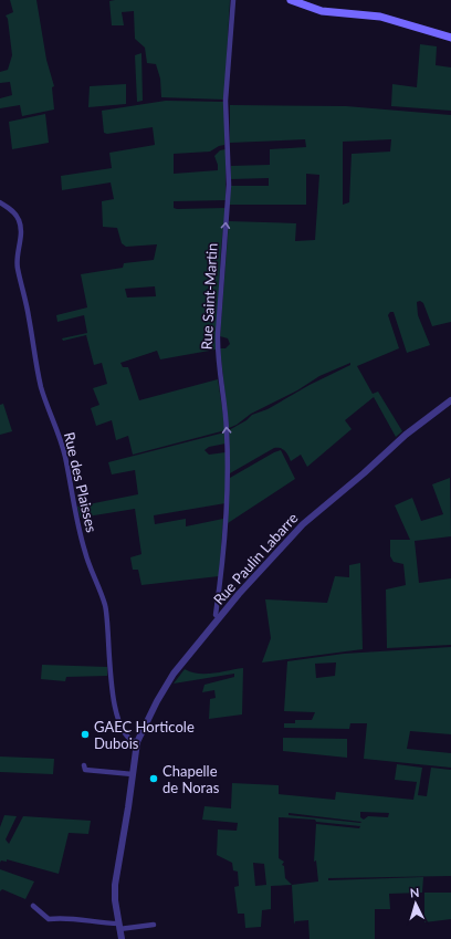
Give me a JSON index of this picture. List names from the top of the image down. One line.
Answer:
{"streets":{"street":["Rue Saint-Martin","Rue des Plaisses","Rue Paulin Labarre"]},"crossings":[["Rue Saint-Martin","Rue Paulin Labarre"],["Rue des Plaisses","Rue Paulin Labarre"]],"one_way":["Rue Saint-Martin"],"places":["GAEC Horticole Dubois","Chapelle de Noras"],"north":"top"}
